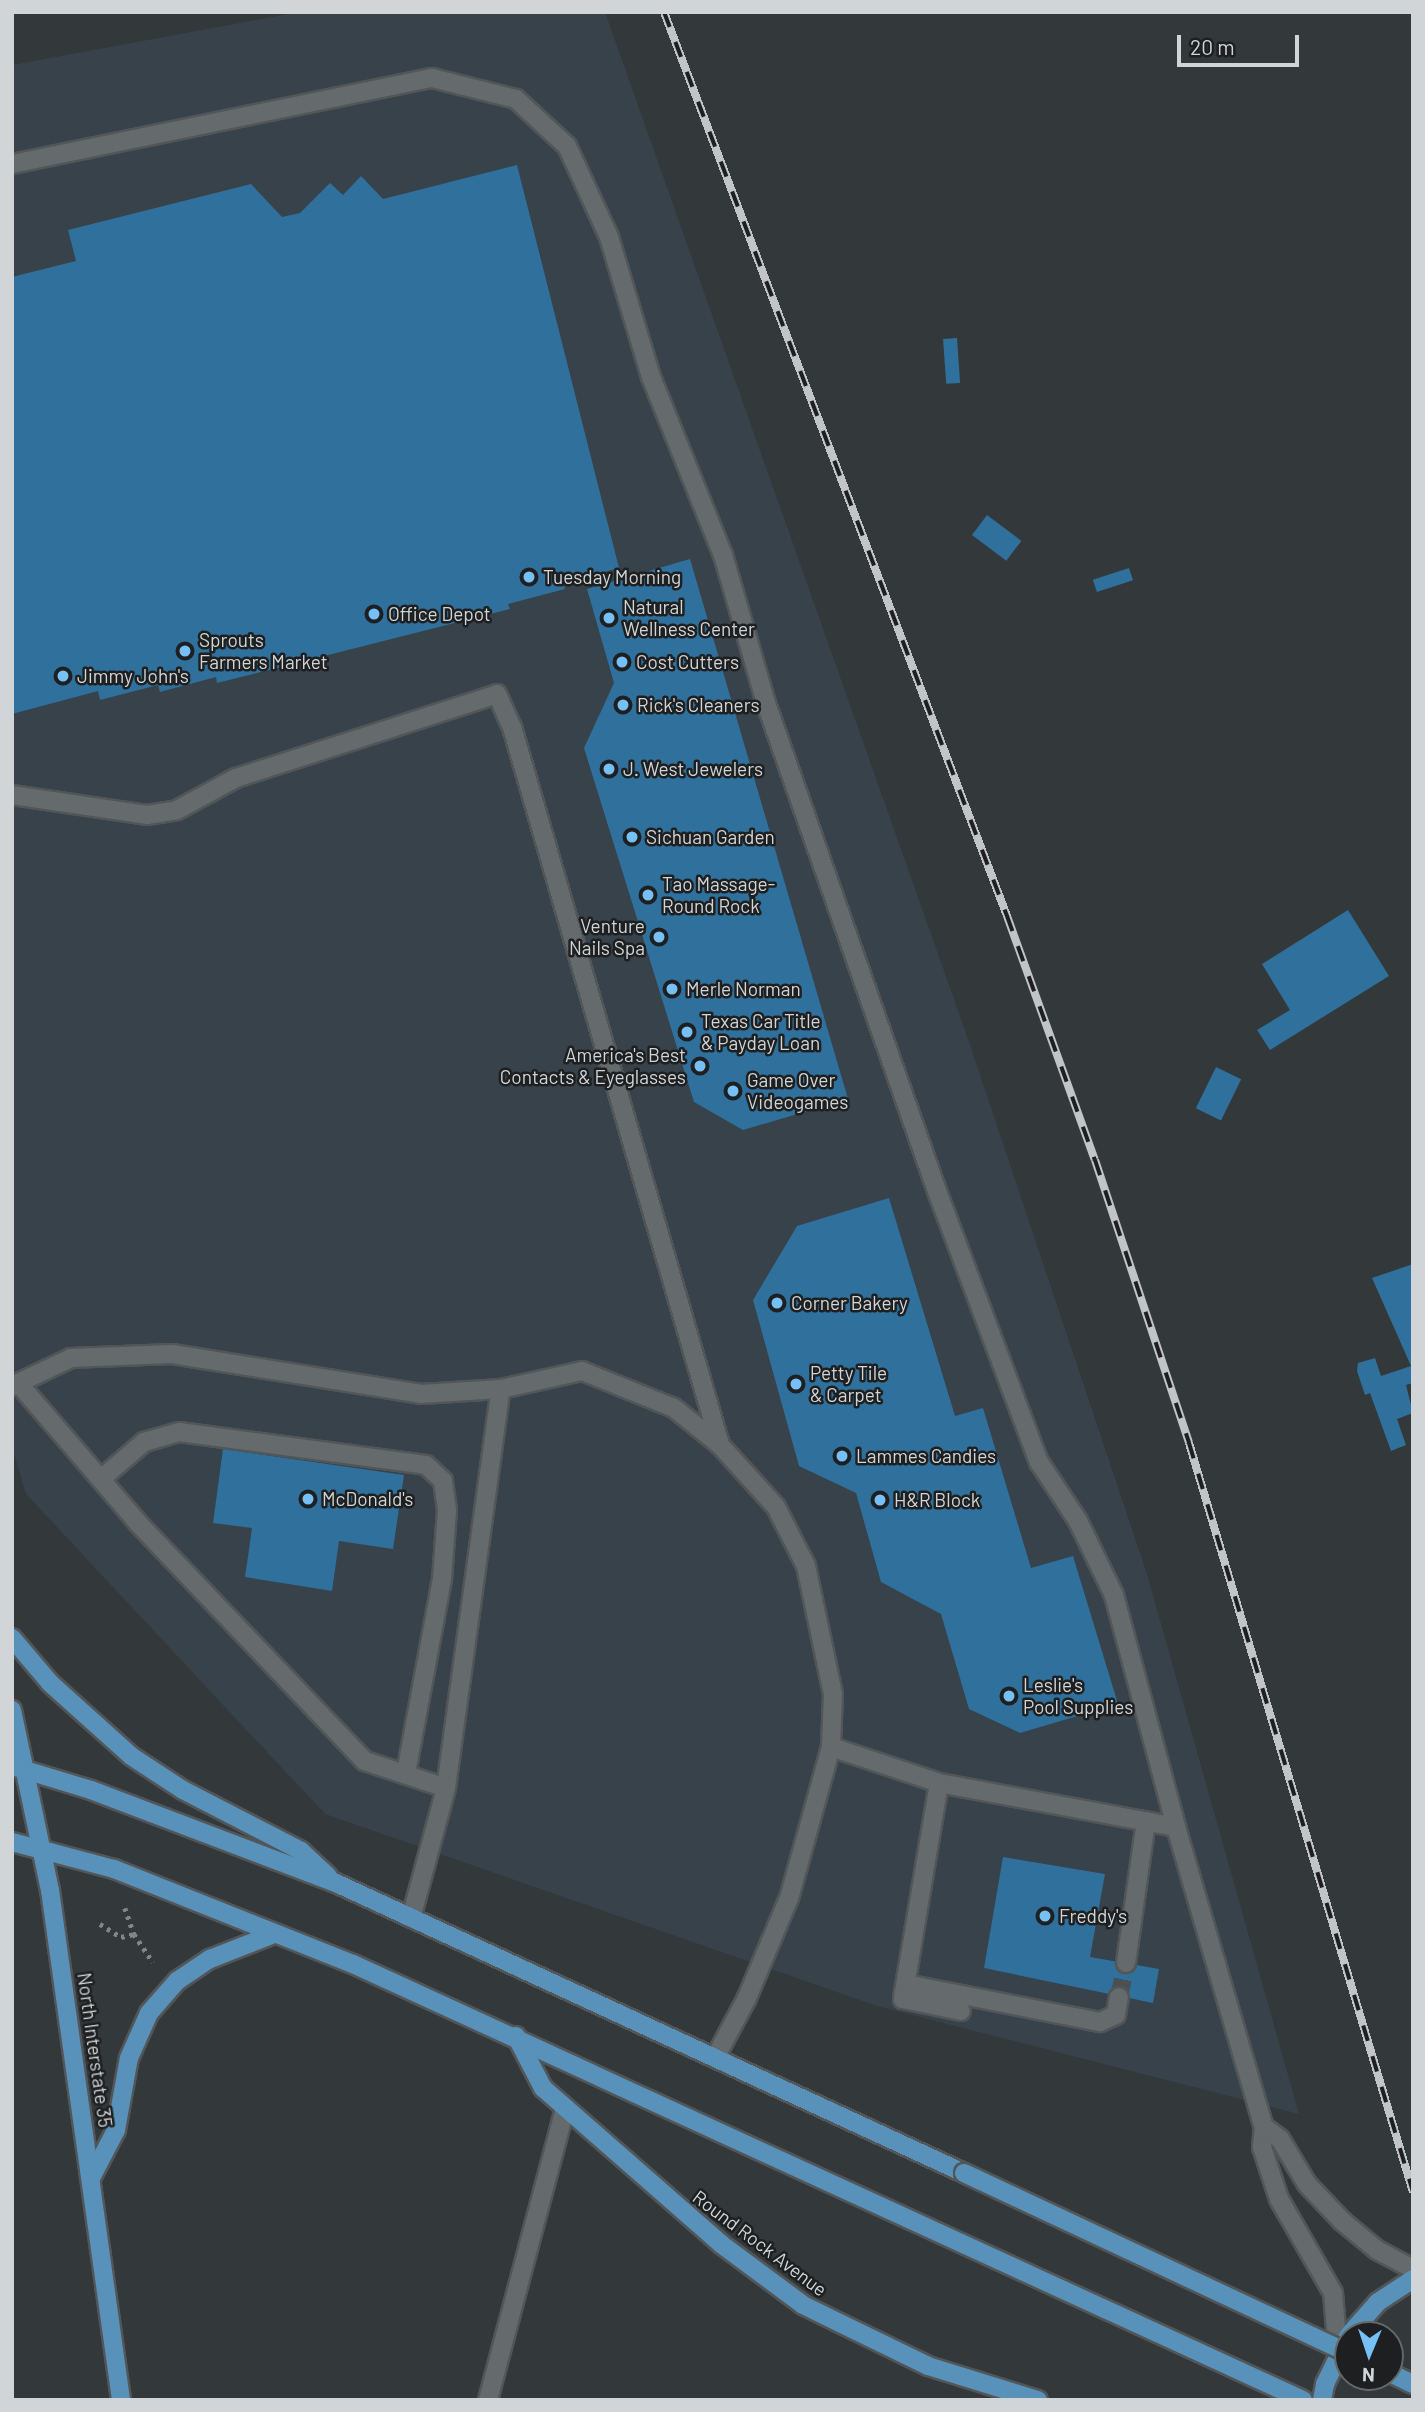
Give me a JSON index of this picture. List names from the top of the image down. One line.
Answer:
{"streets":{"main road":["North Interstate 35","Round Rock Avenue"]},"places":["Tuesday Morning","Office Depot","Natural Wellness Center","Sprouts Farmers Market","Cost Cutters","Jimmy John's","Rick's Cleaners","J. West Jewelers","Sichuan Garden","Tao Massage- Round Rock","Venture Nails Spa","Merle Norman","Texas Car Title & Payday Loan","America's Best Contacts & Eyeglasses","Game Over Videogames","Corner Bakery","Petty Tile & Carpet","Lammes Candies","McDonald's","H&R Block","Leslie's Pool Supplies","Freddy's"],"scale_bar":"20 m","north":"bottom"}
